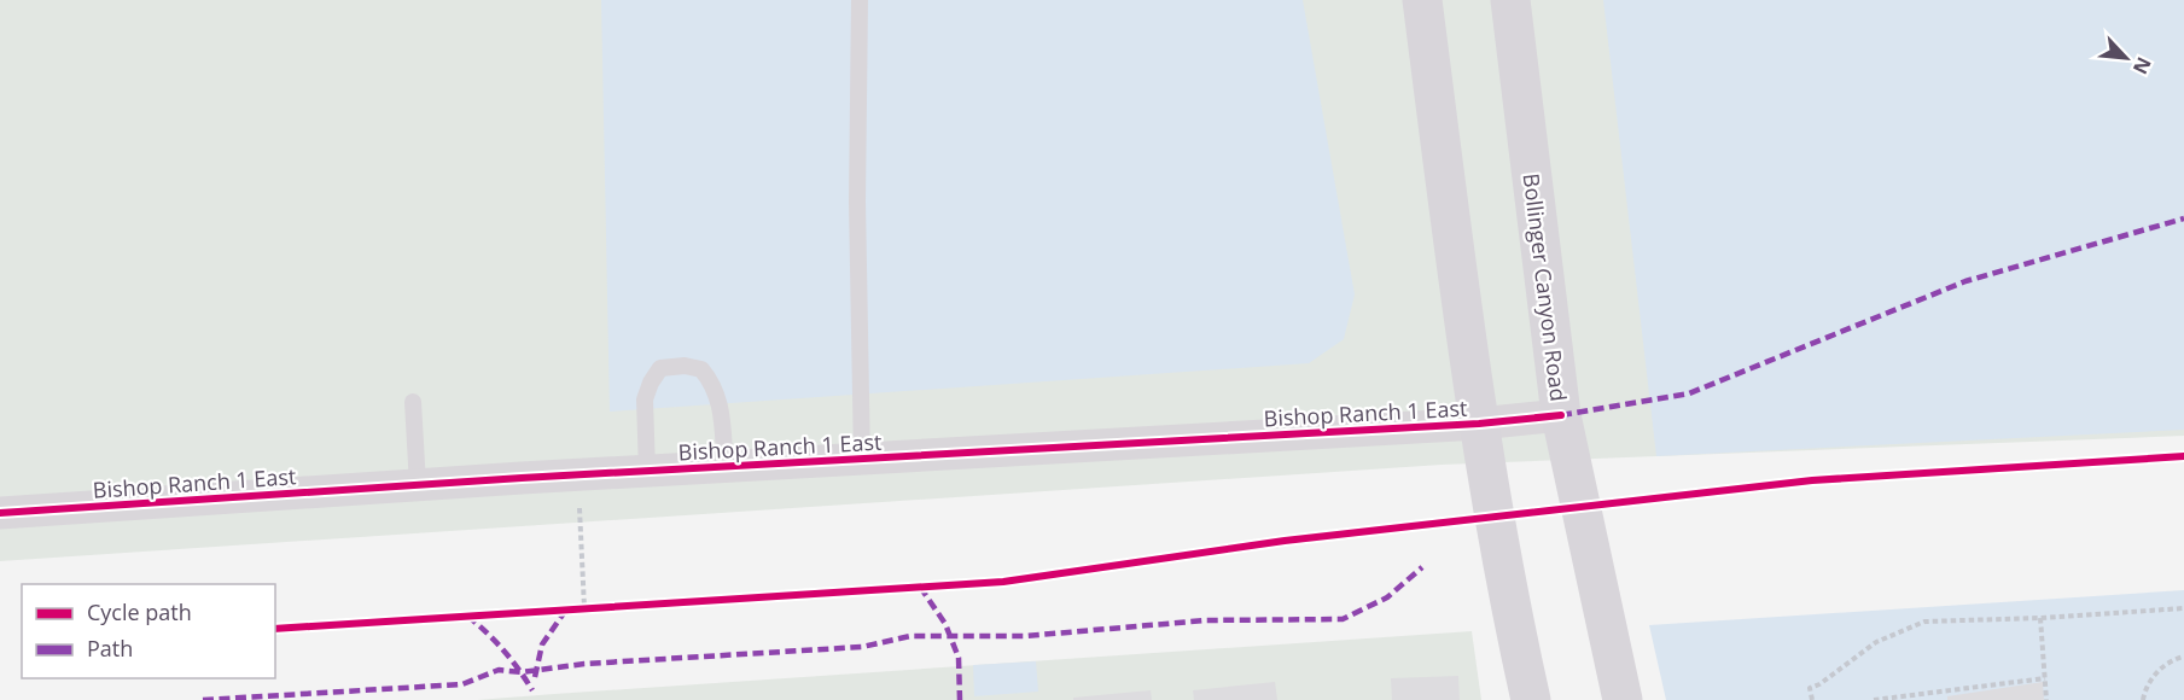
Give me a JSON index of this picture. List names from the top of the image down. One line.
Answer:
{"streets":{"main road":["Bollinger Canyon Road"],"street":["Bishop Ranch 1 East"]},"crossings":[["Bollinger Canyon Road","Bishop Ranch 1 East"]],"legend":["Cycle path","Path"],"north":"bottom right"}
